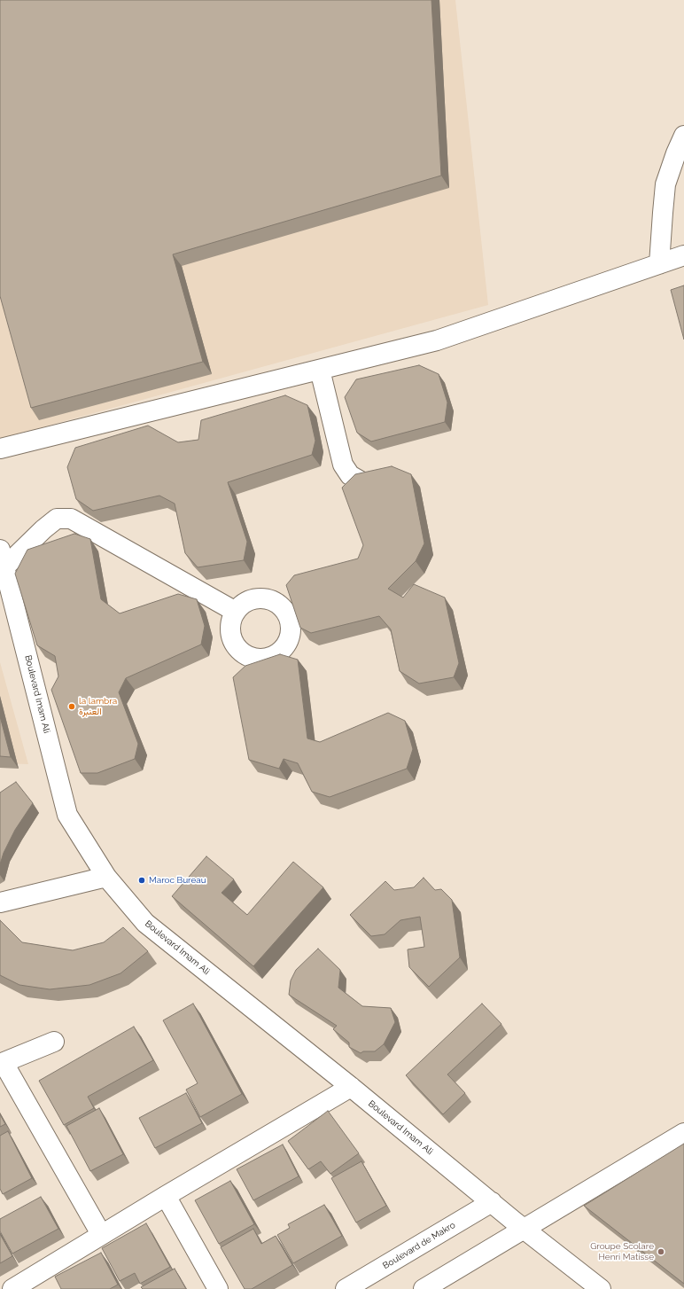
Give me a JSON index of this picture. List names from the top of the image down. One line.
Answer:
{"streets":{"street":["Boulevard Imam Ali","Boulevard de Makro"]},"crossings":[["Boulevard Imam Ali","Boulevard de Makro"]],"places":["la lambra العنبرة","Maroc Bureau","Groupe Scolare Henri Matisse"]}
